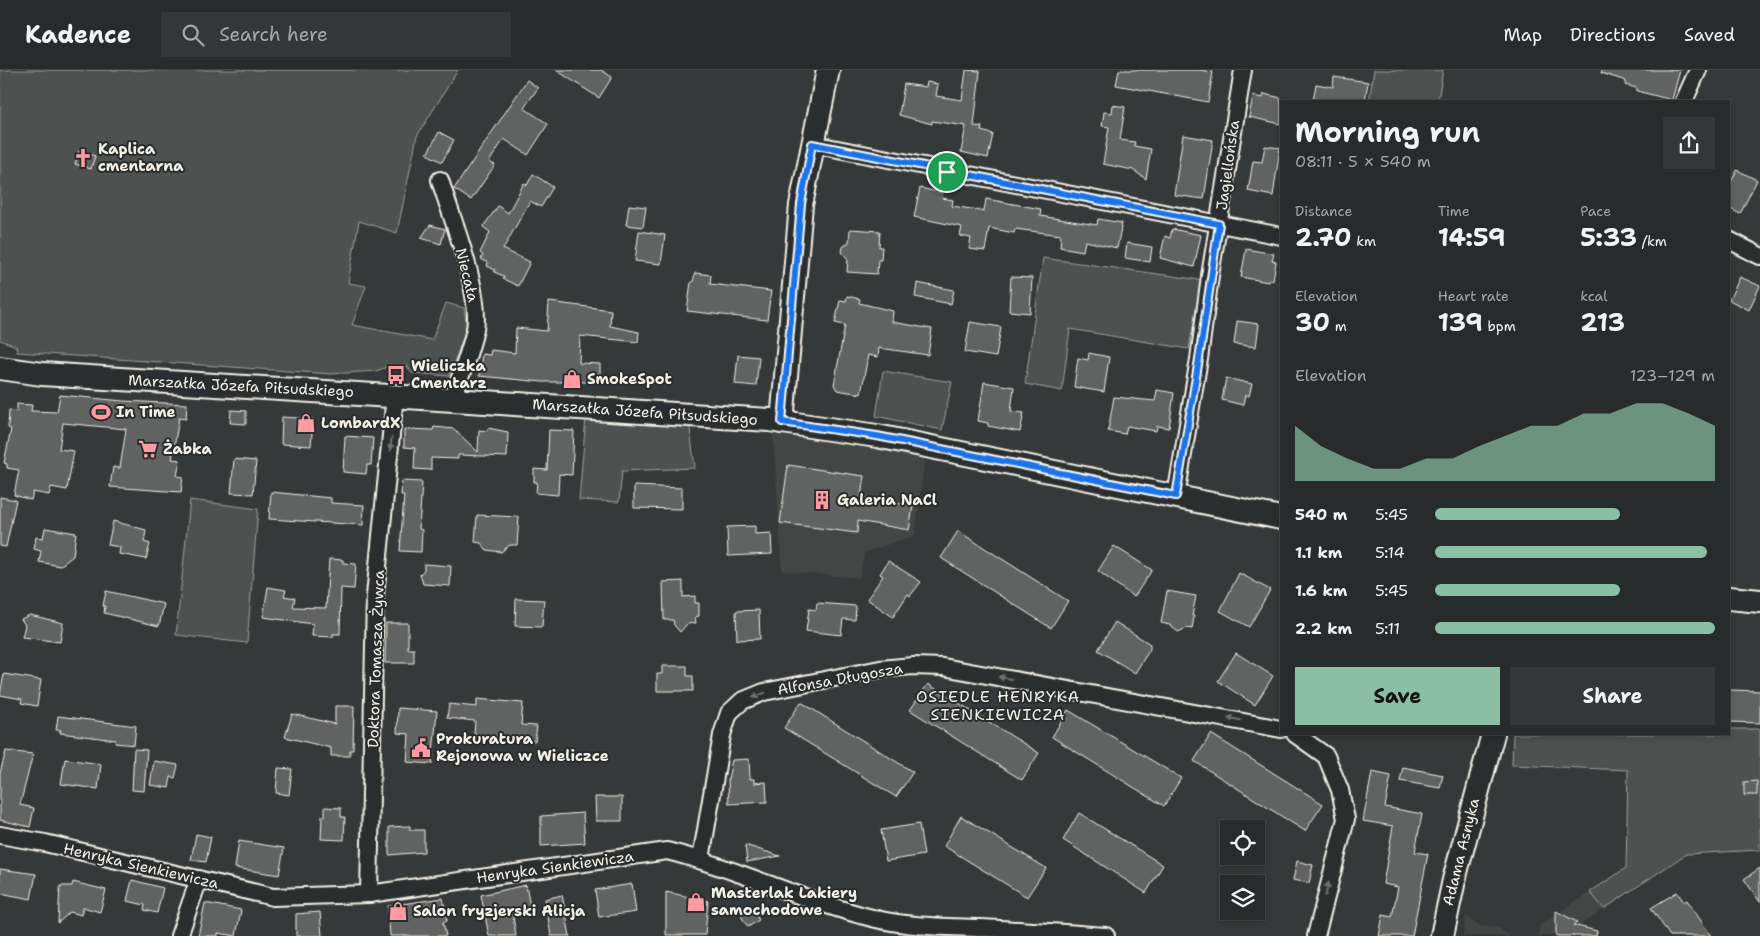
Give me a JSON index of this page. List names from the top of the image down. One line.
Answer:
{"streets":{"main road":["Marszałka Józefa Piłsudskiego","Adama Asnyka"],"street":["Jagiellońska","Niecała","Doktora Tomasza Żywca","Alfonsa Długosza","Henryka Sienkiewicza"]},"crossings":[["Jagiellońska","Marszałka Józefa Piłsudskiego"],["Niecała","Marszałka Józefa Piłsudskiego"],["Marszałka Józefa Piłsudskiego","Doktora Tomasza Żywca"],["Doktora Tomasza Żywca","Henryka Sienkiewicza"],["Alfonsa Długosza","Henryka Sienkiewicza"]],"one_way":["Doktora Tomasza Żywca","Alfonsa Długosza"],"districts":["OSIEDLE HENRYKA SIENKIEWICZA"],"places":{"church":["Kaplica cmentarna"],"bus stop":["Wieliczka Cmentarz"],"shop":["SmokeSpot","LombardX","Masterlak Lakiery samochodowe","Salon fryzjerski Alicja"],"sports":["In Time"],"supermarket":["Żabka"],"building":["Galeria NaCl"],"public building":["Prokuratura Rejonowa w Wieliczce"]},"page":{"header":"Kadence","search":"Search here","nav":["Map","Directions","Saved"],"heading":["Morning run","08:11 · 5 × 540 m"],"stats":[["Distance","2.70 km"],["Time","14:59"],["Pace","5:33 /km"],["Elevation","30 m"],["Heart rate","139 bpm"],["kcal","213"]],"chart":["Elevation","123–129 m"],"list":[{"name":"540 m","note":"5:45"},{"name":"1.1 km","note":"5:14"},{"name":"1.6 km","note":"5:45"},{"name":"2.2 km","note":"5:11"}],"buttons":["Save","Share"]}}
